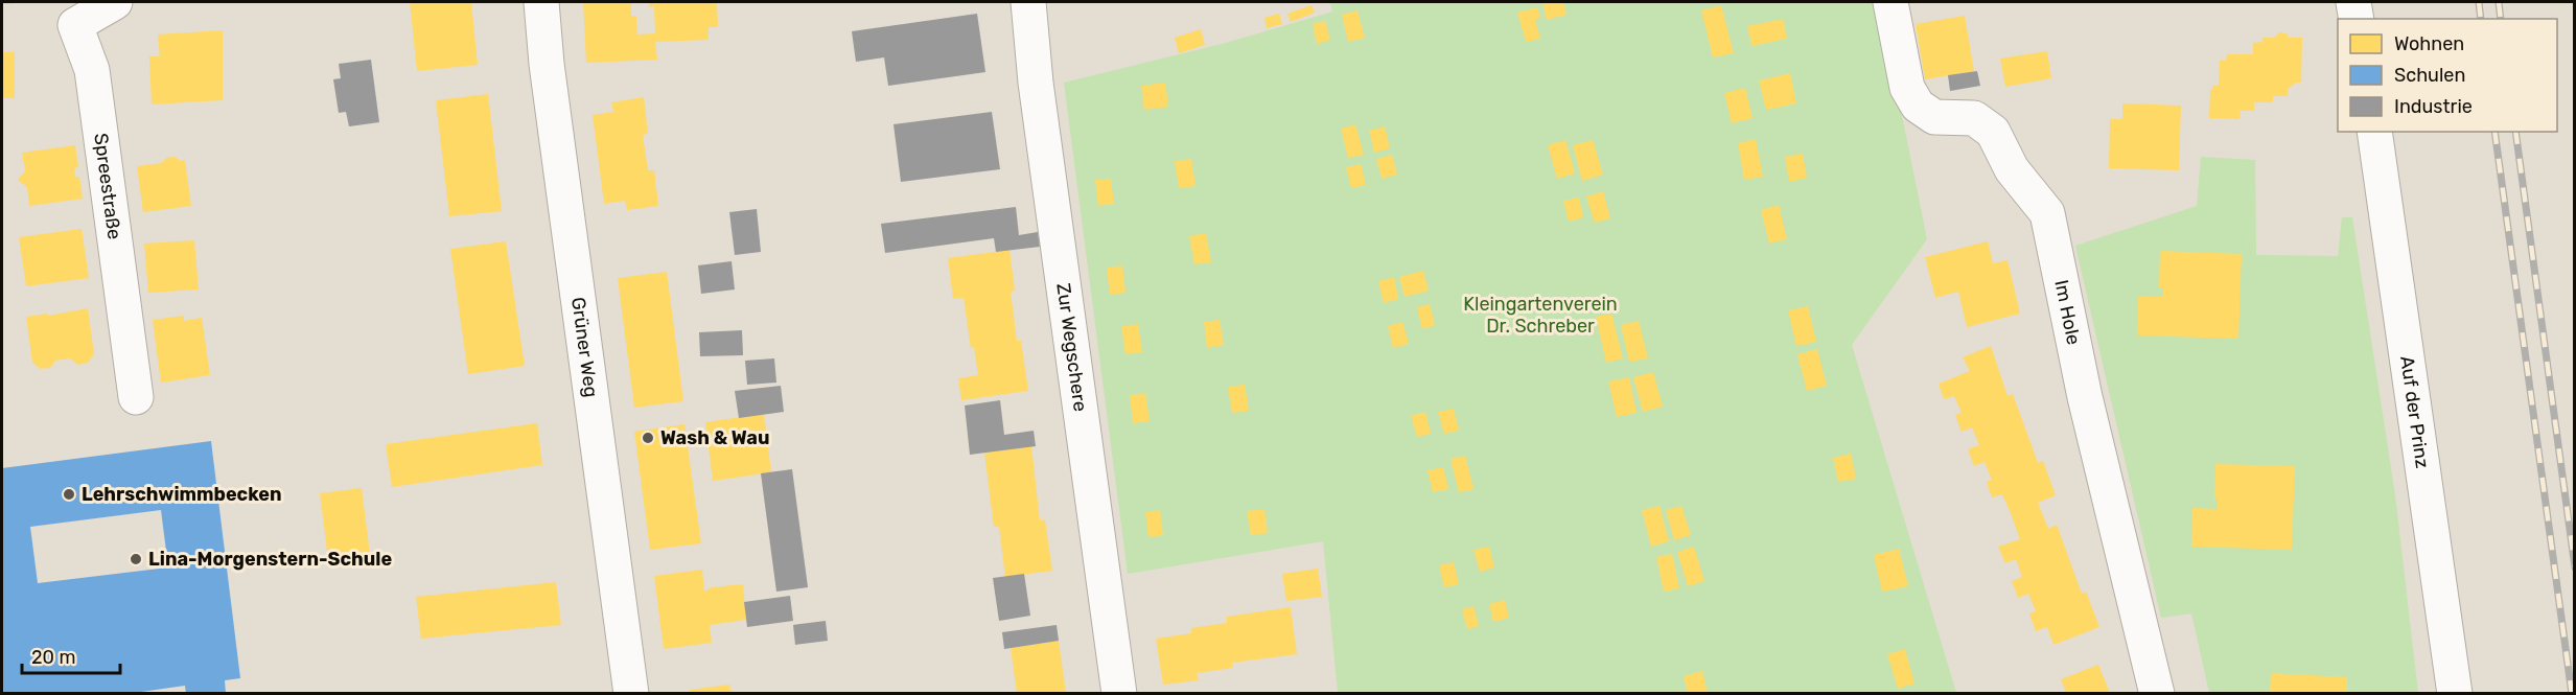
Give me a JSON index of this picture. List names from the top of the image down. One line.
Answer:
{"streets":{"street":["Spreestraße","Im Hole","Grüner Weg","Zur Wegschere","Auf der Prinz"]},"parks":["Kleingartenverein Dr. Schreber"],"places":["Wash & Wau","Lehrschwimmbecken","Lina-Morgenstern-Schule"],"legend":["Wohnen","Schulen","Industrie"],"scale_bar":"20 m"}
